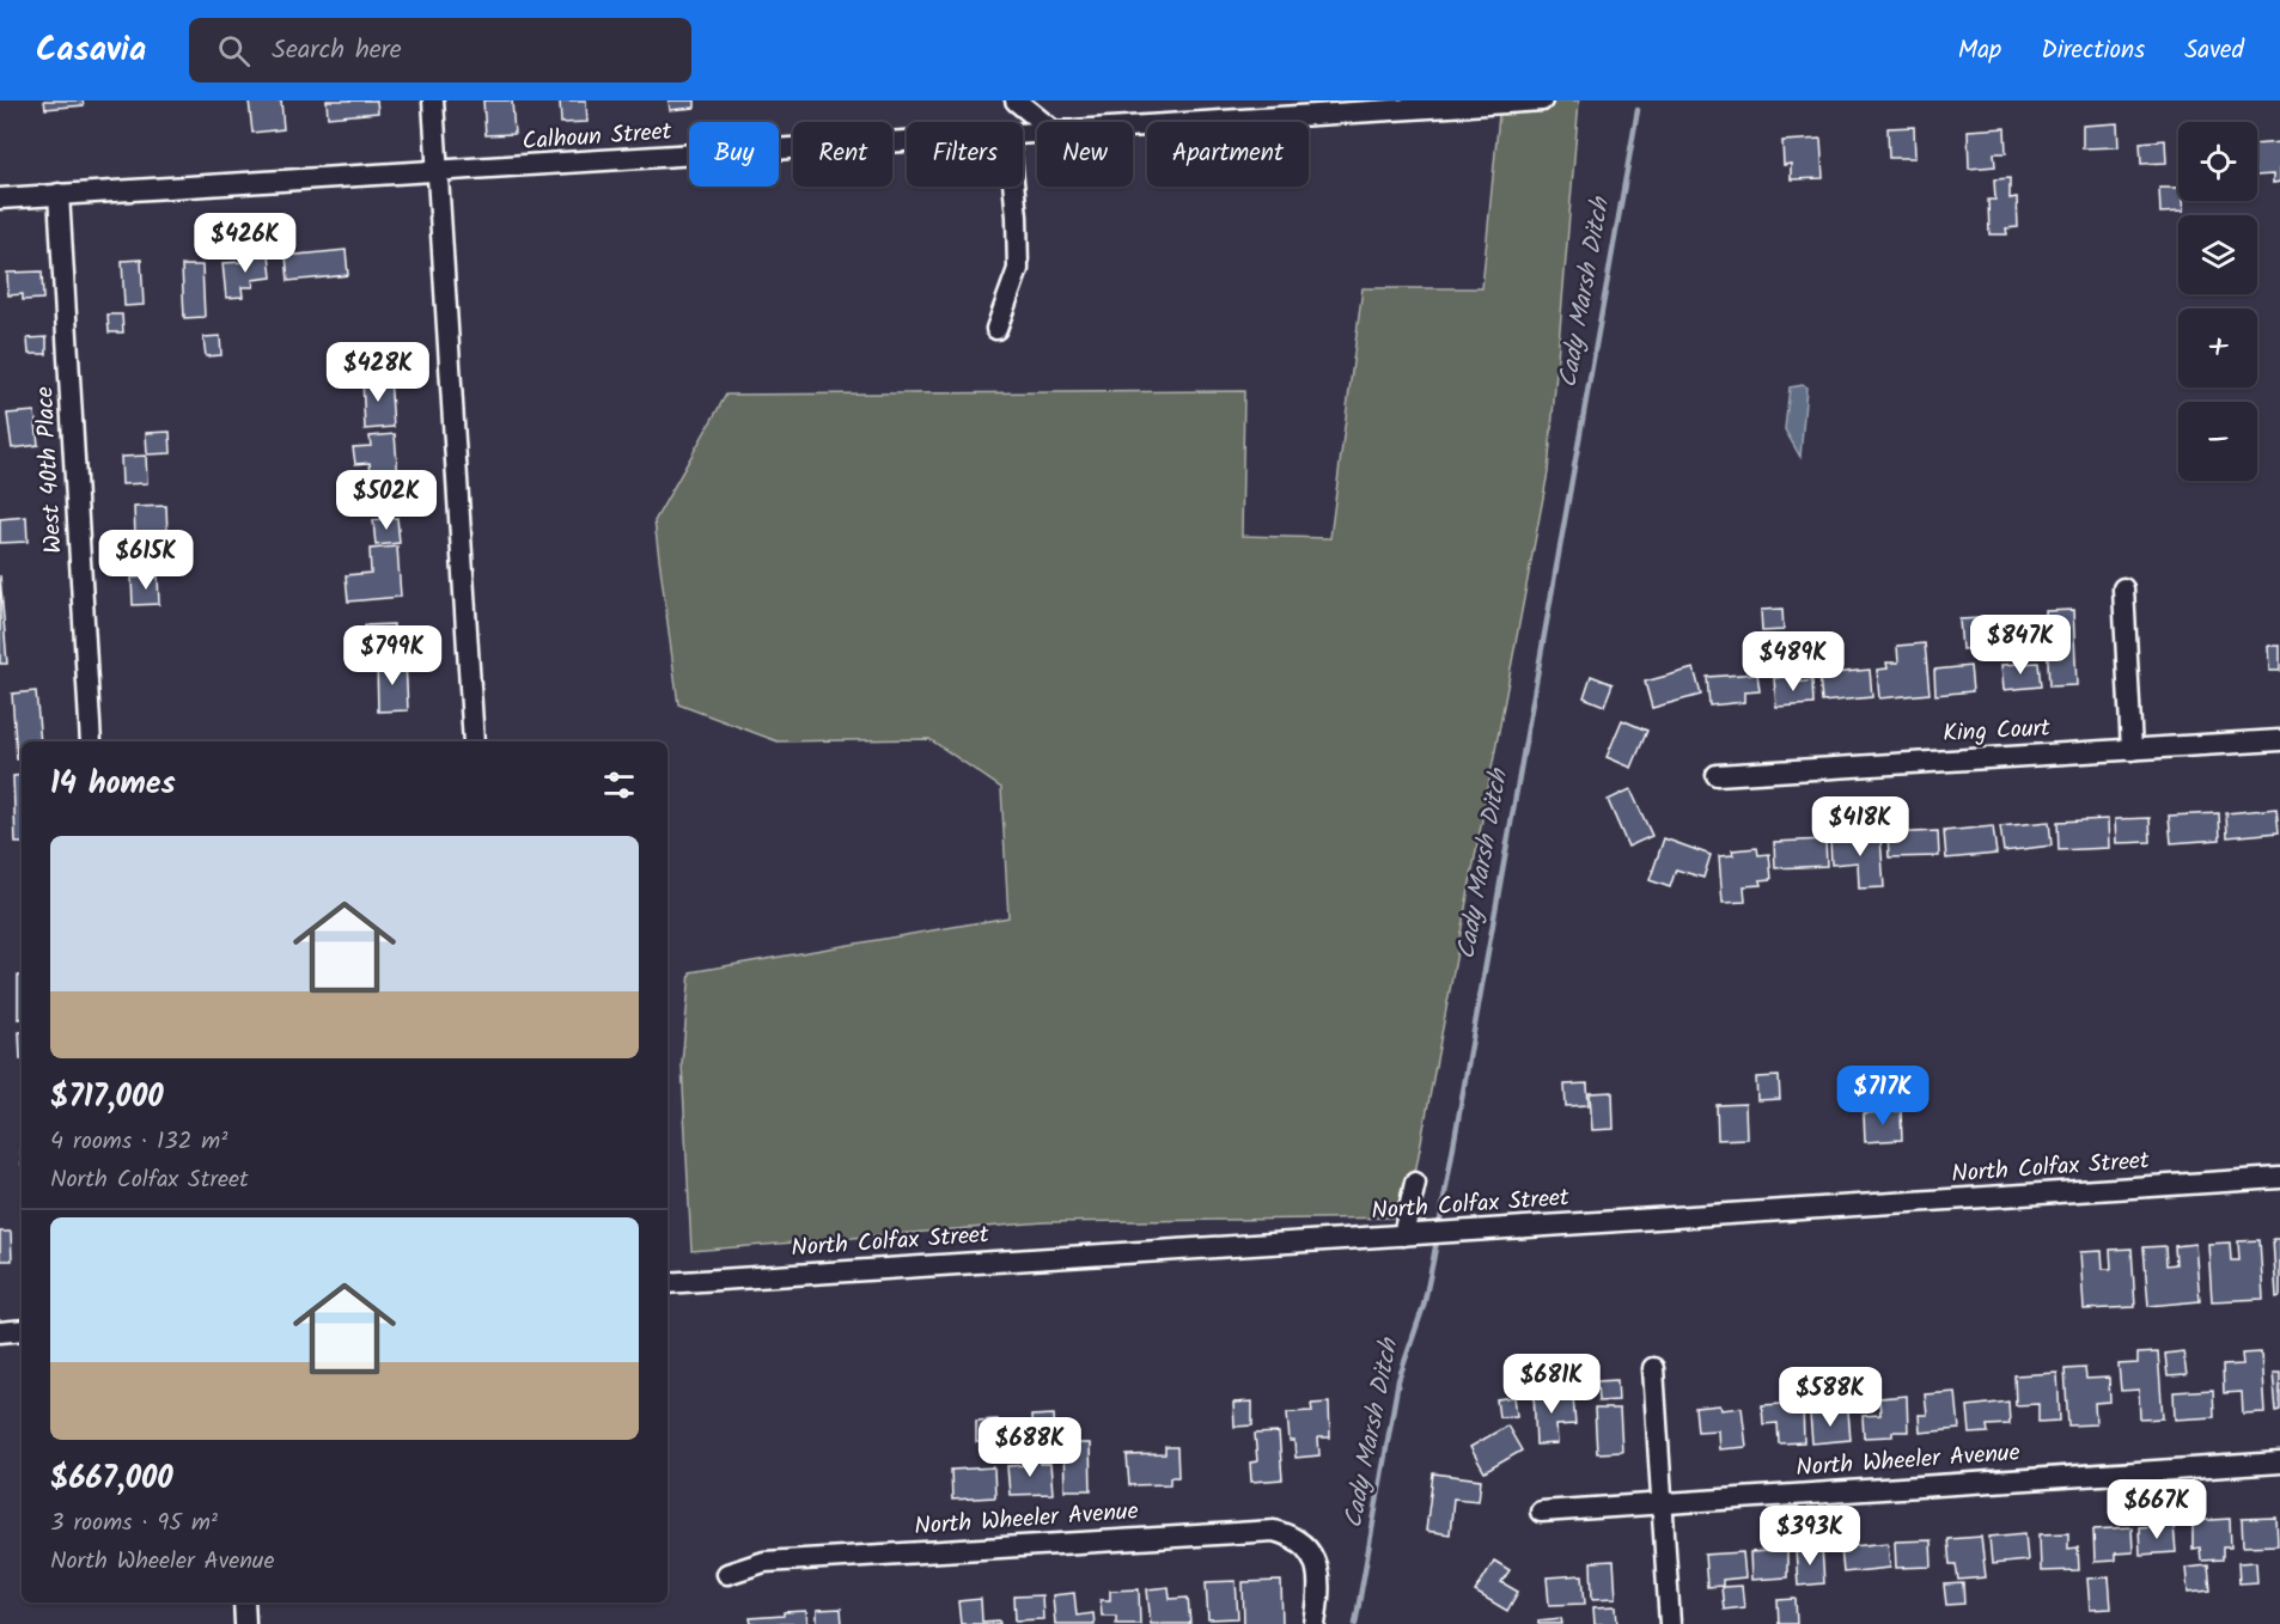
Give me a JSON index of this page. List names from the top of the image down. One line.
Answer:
{"streets":{"street":["Calhoun Street","West 40th Place","King Court","North Colfax Street","North Wheeler Avenue"]},"crossings":[["Calhoun Street","West 40th Place"]],"water":["Cady Marsh Ditch"],"page":{"header":"Casavia","search":"Search here","nav":["Map","Directions","Saved"],"map_buttons":["+","−"],"chip":["Buy","Rent","Filters","New","Apartment"],"price":["$426K","$428K","$502K","$615K","$847K","$799K","$489K","$418K","$717K","$681K","$588K","$688K","$667K","$393K"],"heading":"14 homes","list":[{"name":"$717,000","note":"4 rooms · 132 m² · North Colfax Street"},{"name":"$667,000","note":"3 rooms · 95 m² · North Wheeler Avenue"}]}}
